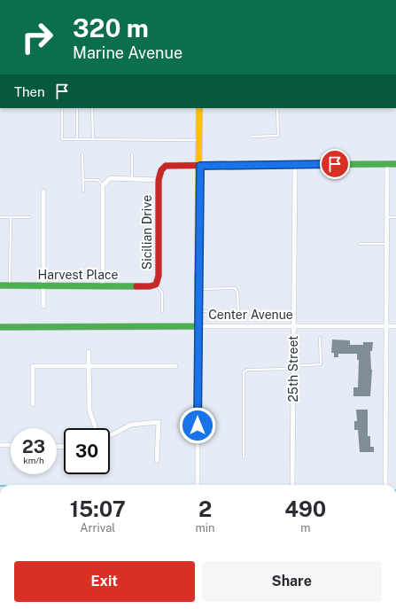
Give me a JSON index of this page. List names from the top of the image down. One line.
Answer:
{"streets":{"street":["Sicilian Drive","Harvest Place","Center Avenue","25th Street"]},"crossings":[["Sicilian Drive","Harvest Place"],["Center Avenue","25th Street"]],"page":{"turn":["320 m","Marine Avenue"],"then":"Then","speed":"23 km/h","limit":"30","eta":["15:07","Arrival","2","min","490","m"],"buttons":["Exit","Share"]}}
